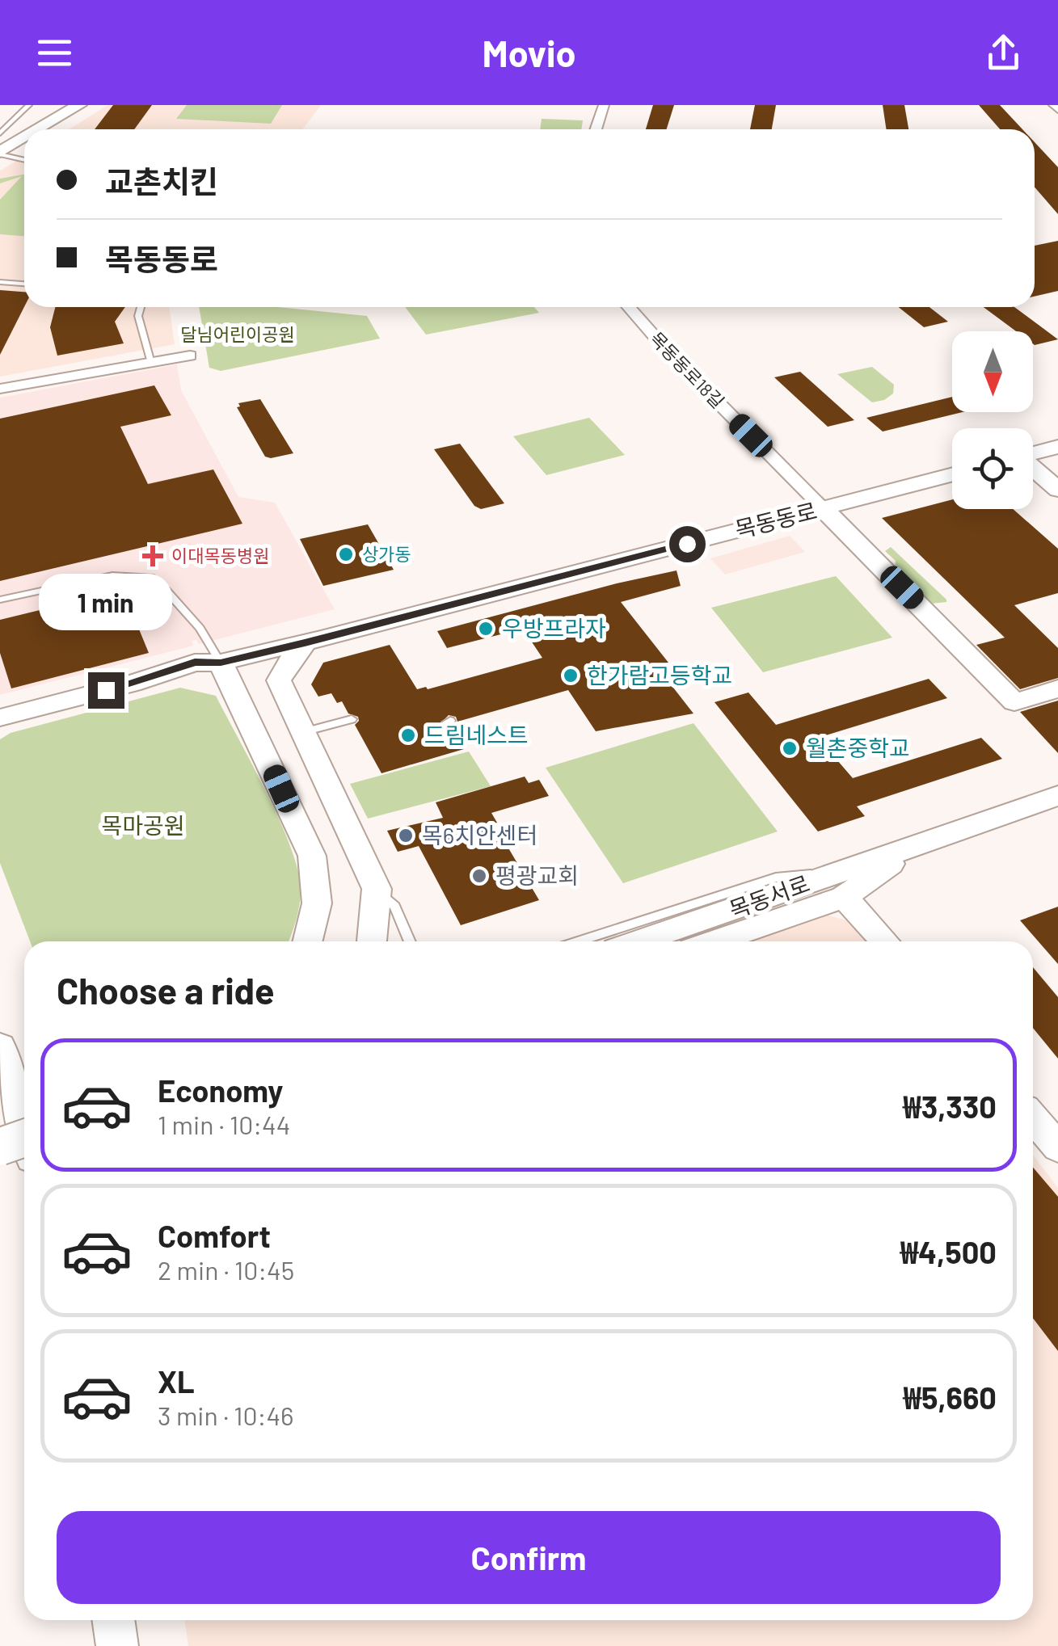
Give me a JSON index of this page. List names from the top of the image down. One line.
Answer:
{"streets":{"main road":["목동동로","목동서로"],"street":["목동동로18길"]},"crossings":[["목동동로18길","목동동로"]],"parks":["달님어린이공원","목마공원"],"places":{"other":["상가동","우방프라자","한가람고등학교","드림네스트","월촌중학교","목6치안센터","평광교회"],"health":["이대목동병원"]},"north":"bottom","page":{"header":"Movio","banner":["교촌치킨","목동동로"],"bubble":"1 min","heading":"Choose a ride","list":[{"name":"Economy","note":"1 min · 10:44","value":"₩3,330"},{"name":"Comfort","note":"2 min · 10:45","value":"₩4,500"},{"name":"XL","note":"3 min · 10:46","value":"₩5,660"}],"buttons":"Confirm"}}
